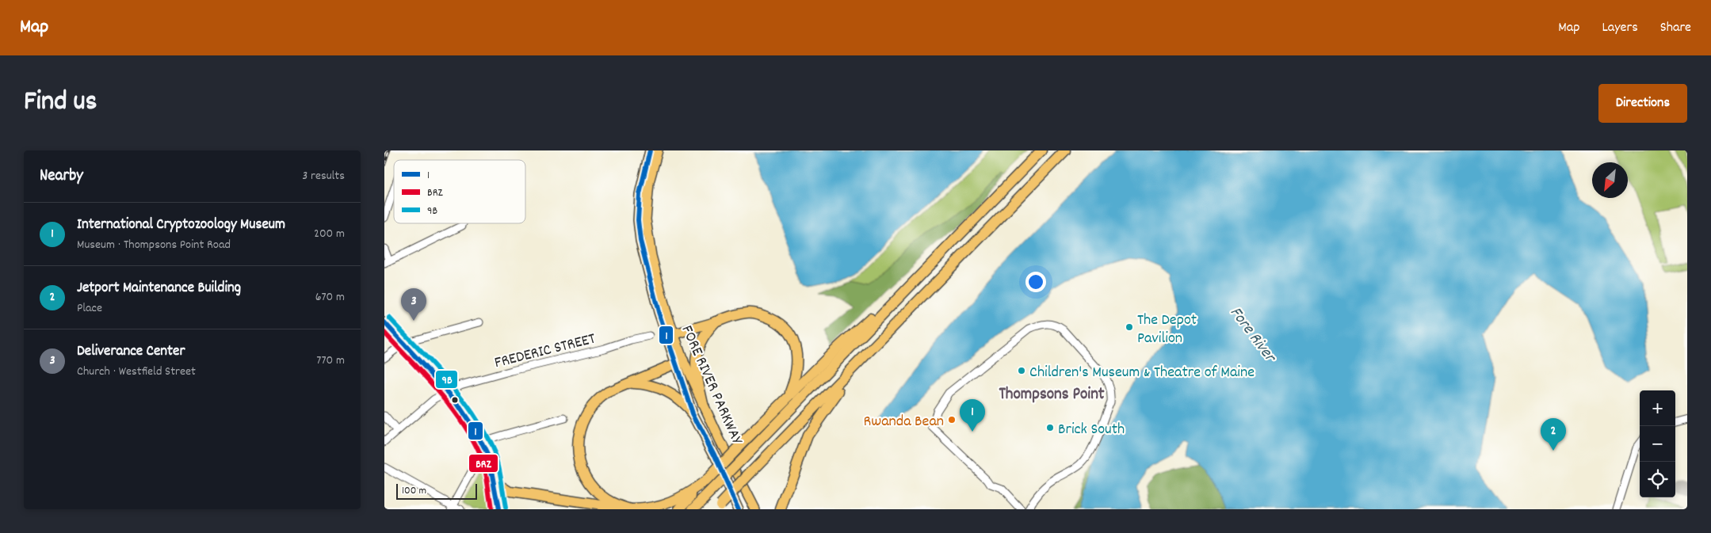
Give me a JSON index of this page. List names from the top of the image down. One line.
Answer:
{"streets":{"main road":["FORE RIVER PARKWAY"],"street":["FREDERIC STREET"]},"districts":["Thompsons Point"],"water":["Fore River"],"places":["The Depot Pavilion","Children's Museum & Theatre of Maine","Rwanda Bean","Brick South"],"lines":["transit line 1","transit line 9B","transit line BRZ"],"legend":["1","BRZ","9B"],"scale_bar":"100 m","north":"bottom left","page":{"header":"Map","nav":["Map","Layers","Share"],"title":"Find us","buttons":"Directions","heading":["Nearby","3 results"],"list":[{"mark":"1","name":"International Cryptozoology Museum","note":"Museum · Thompsons Point Road","value":"200 m"},{"mark":"2","name":"Jetport Maintenance Building","note":"Place","value":"670 m"},{"mark":"3","name":"Deliverance Center","note":"Church · Westfield Street","value":"770 m"}],"pins":["3","1","2"],"map_buttons":["+","−"],"scale":"100 m"}}
